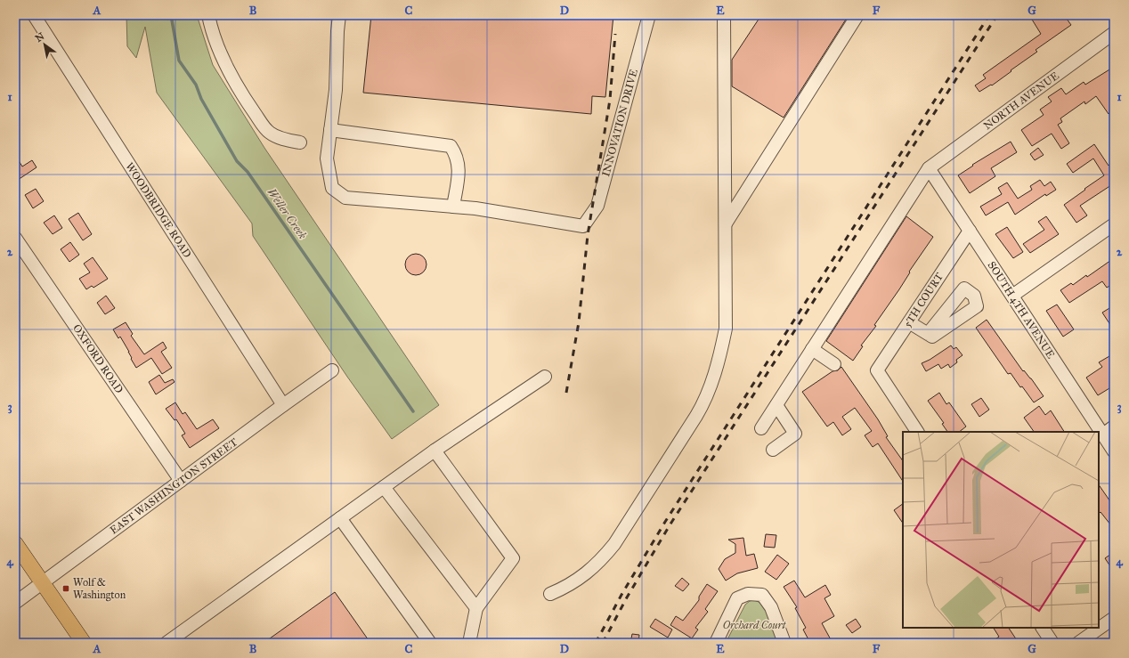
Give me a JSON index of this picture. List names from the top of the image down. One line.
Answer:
{"streets":{"street":["NORTH AVENUE","INNOVATION DRIVE","WOODBRIDGE ROAD","5TH COURT","SOUTH 4TH AVENUE","OXFORD ROAD","EAST WASHINGTON STREET"]},"crossings":[["NORTH AVENUE","SOUTH 4TH AVENUE"],["WOODBRIDGE ROAD","EAST WASHINGTON STREET"],["5TH COURT","SOUTH 4TH AVENUE"],["OXFORD ROAD","EAST WASHINGTON STREET"]],"water":["Weller Creek"],"parks":["Orchard Court"],"places":{"transit":["Wolf & Washington"]},"north":"top left","grid":{"columns":["A","B","C","D","E","F","G"],"rows":["1","2","3","4"]}}
